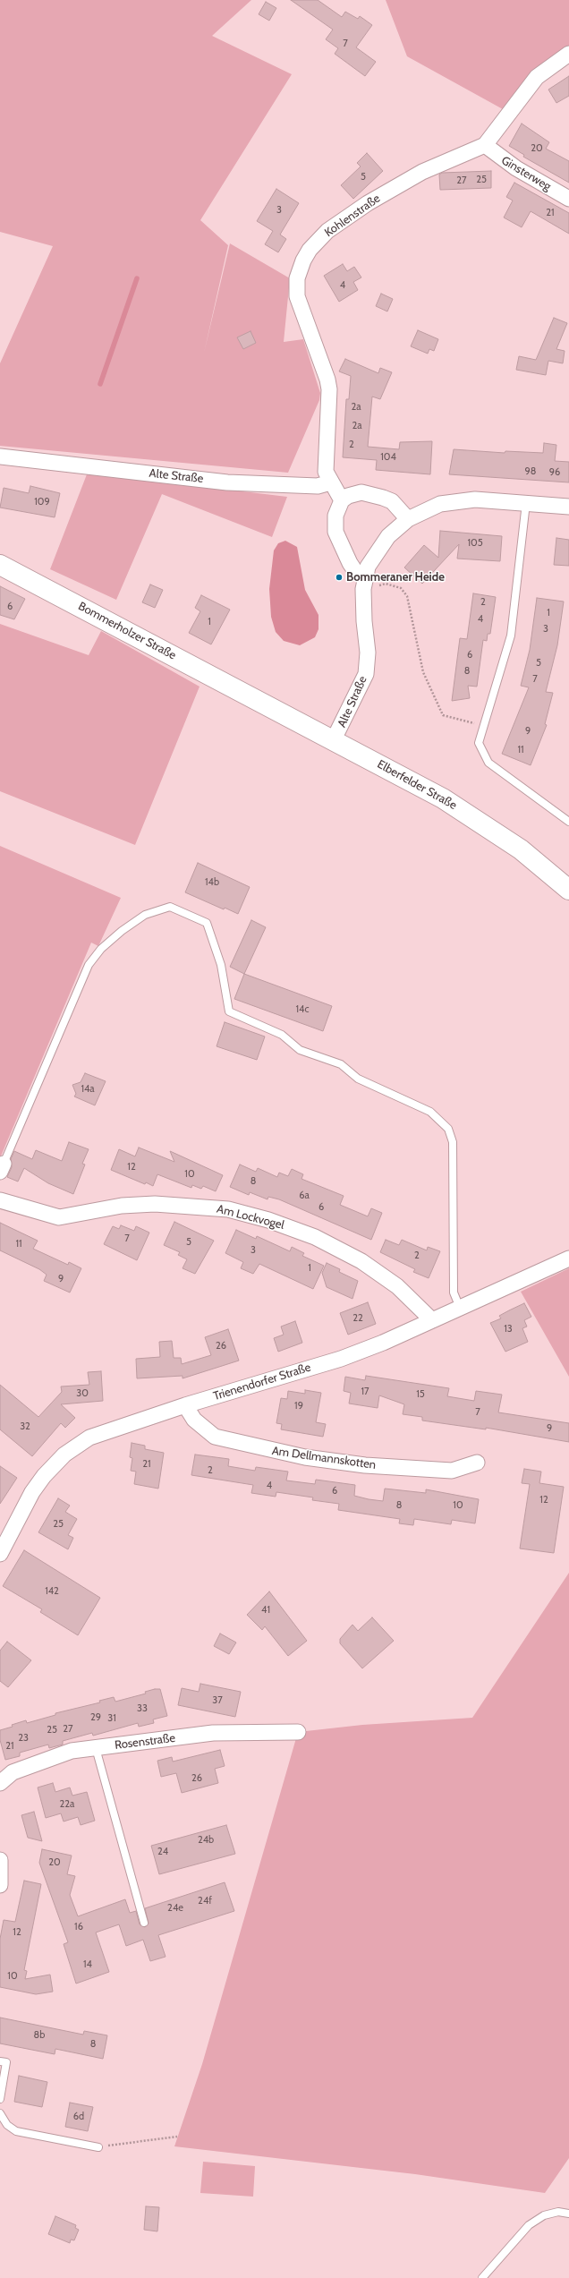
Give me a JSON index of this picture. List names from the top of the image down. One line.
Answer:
{"streets":{"main road":["Bommerholzer Straße","Elberfelder Straße"],"street":["Ginsterweg","Kohlenstraße","Alte Straße","Am Lockvogel","Trienendorfer Straße","Am Dellmannskotten","Rosenstraße"]},"crossings":[["Ginsterweg","Kohlenstraße"],["Kohlenstraße","Alte Straße"],["Alte Straße","Elberfelder Straße"],["Bommerholzer Straße","Elberfelder Straße"],["Am Lockvogel","Trienendorfer Straße"],["Trienendorfer Straße","Am Dellmannskotten"]],"places":["Bommeraner Heide"],"house_numbers":["7","20","5","25","27","3","21","4","2a","2a","2","104","98","96","109","105","2","6","1","4","1","3","6","5","8","7","9","11","14b","14c","14a","12","10","8","6a","6","7","5","11","3","2","1","9","22","13","26","17","30","15","19","7","32","9","21","2","4","6","12","8","10","25","142","41","37","33","29","31","27","25","23","21","26","22a","24b","24","20","24f","24e","16","12","14","10","8b","8","6d"]}
